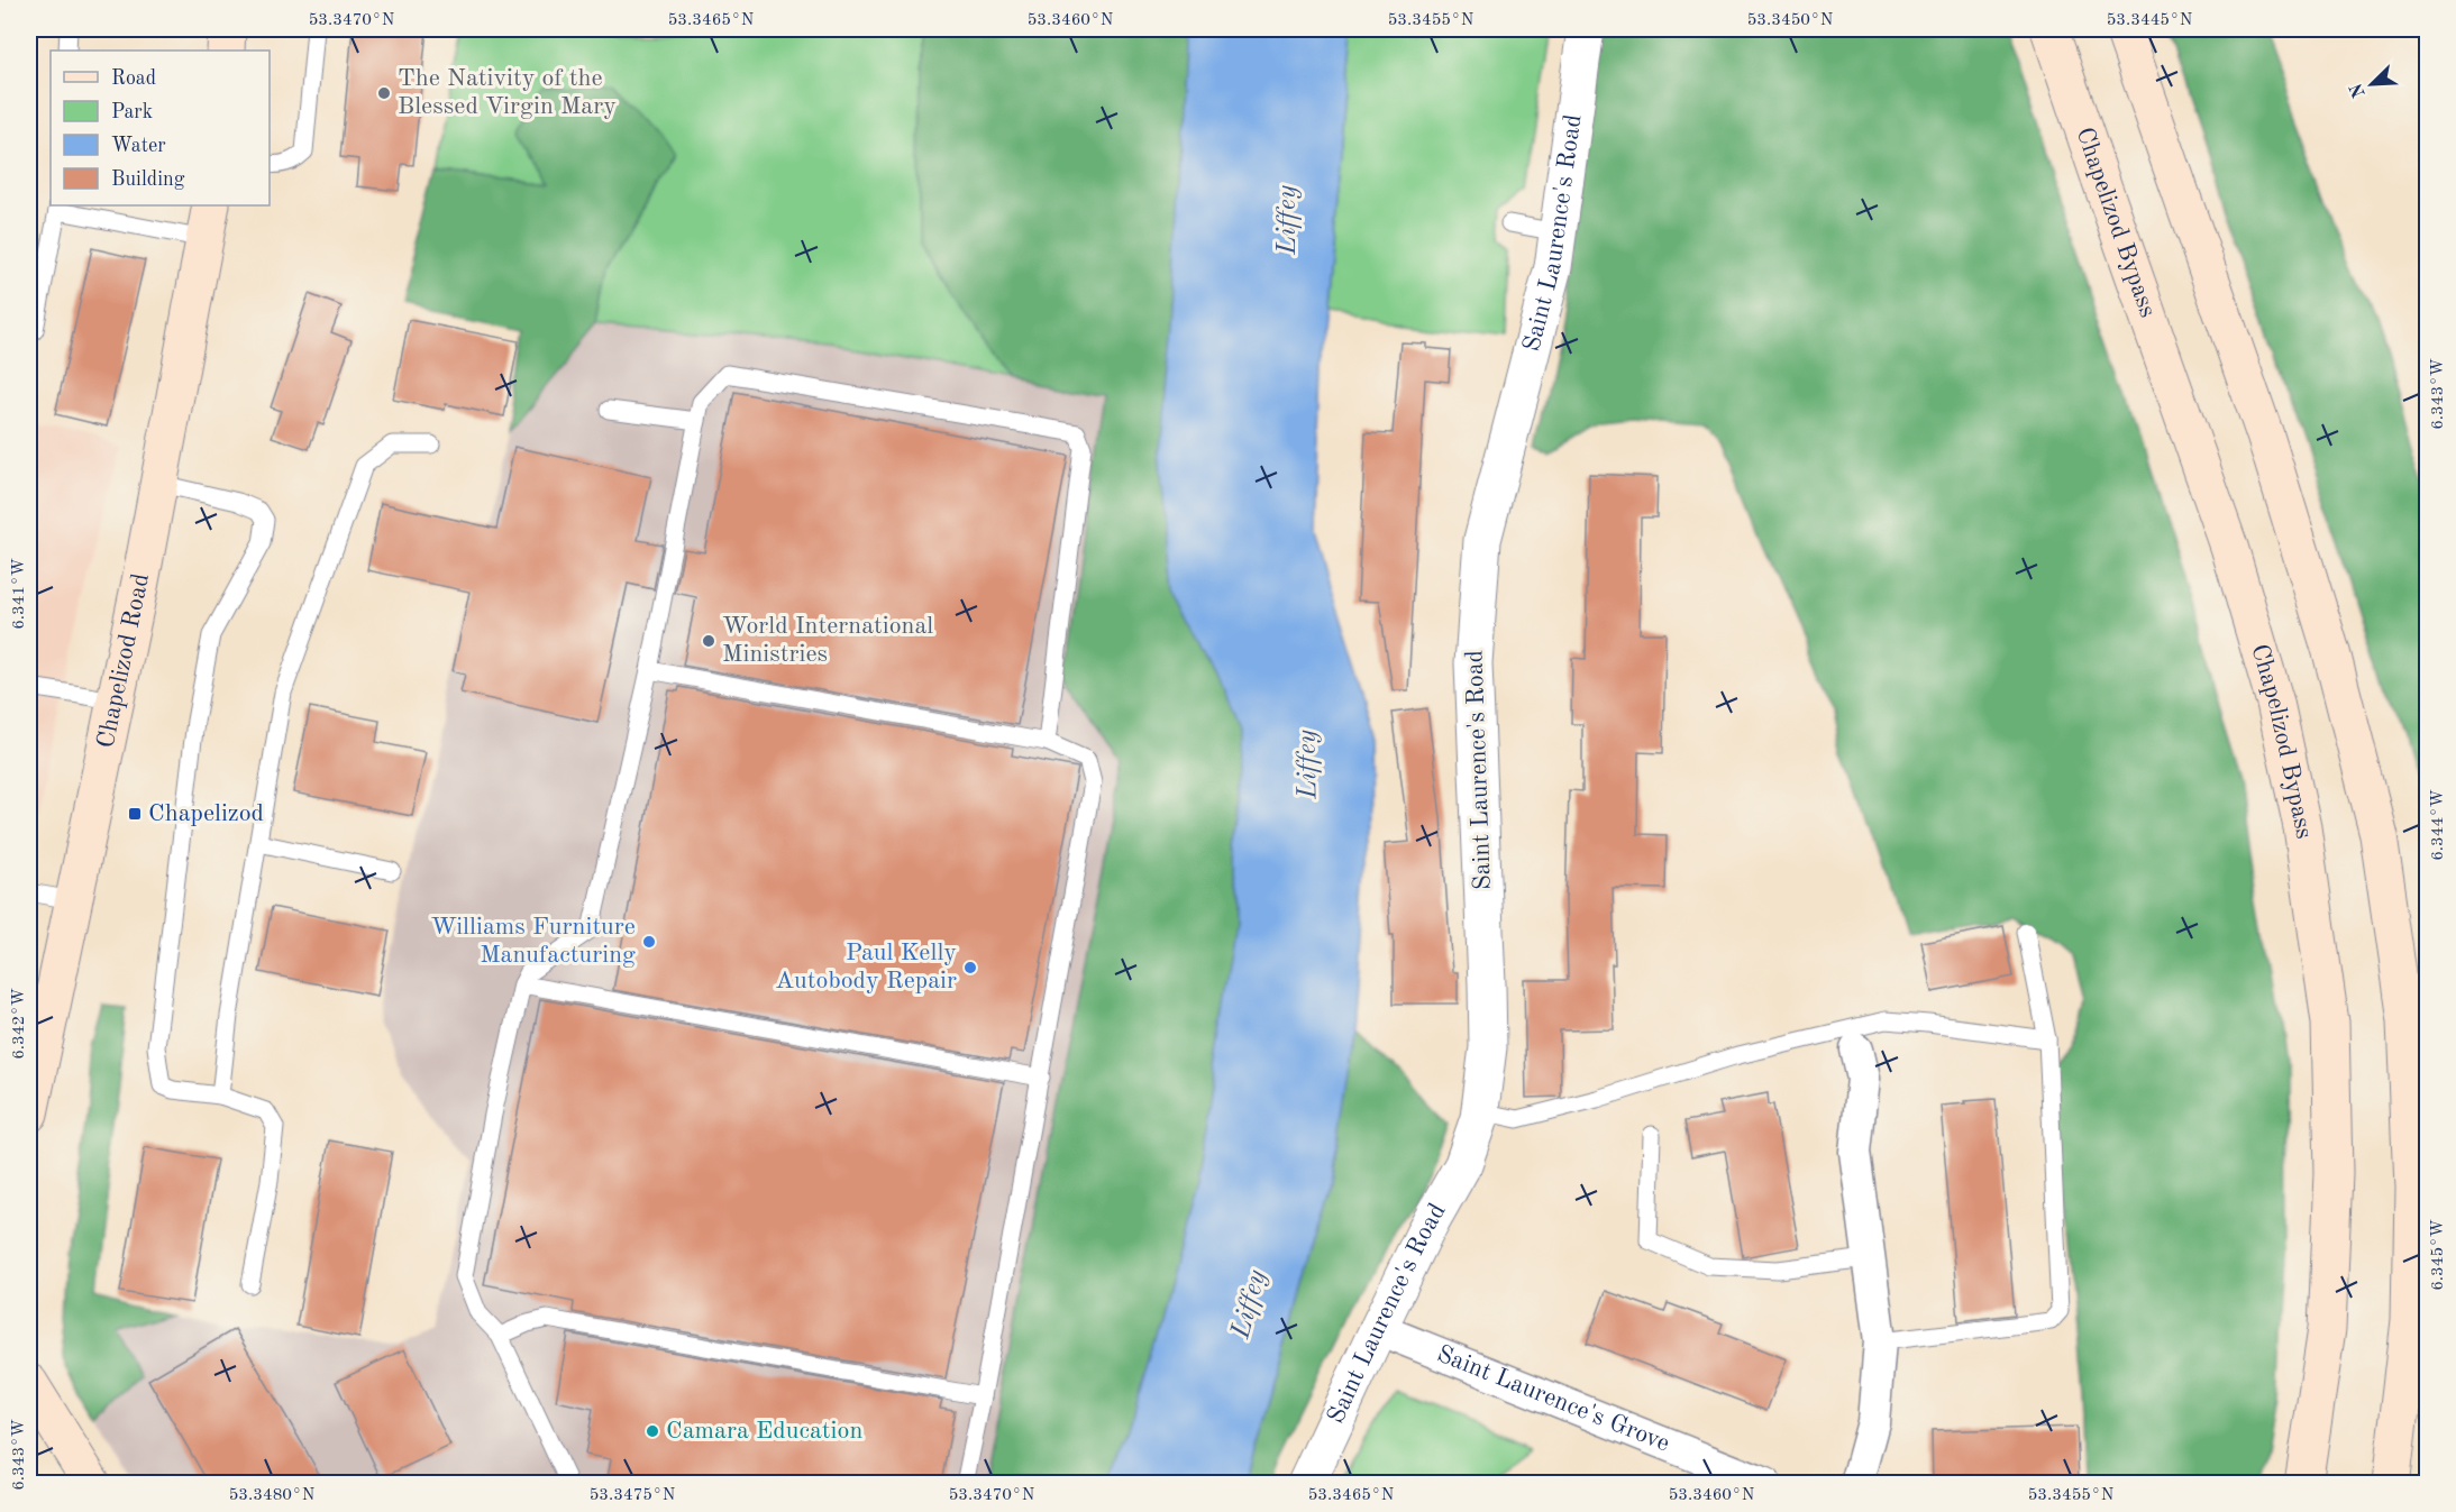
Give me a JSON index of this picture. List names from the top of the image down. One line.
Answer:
{"streets":{"main road":["Chapelizod Bypass","Chapelizod Road"],"street":["Saint Laurence's Road","Saint Laurence's Grove"]},"crossings":[["Saint Laurence's Road","Saint Laurence's Grove"]],"water":["Liffey"],"places":{"other":["The Nativity of the Blessed Virgin Mary","World International Ministries","Williams Furniture Manufacturing","Paul Kelly Autobody Repair","Camara Education"],"transit":["Chapelizod"]},"legend":["Road","Park","Water","Building"],"north":"bottom left","coordinates":["53.3470°N","53.3465°N","53.3460°N","53.3455°N","53.3450°N","53.3445°N","6.343°W","6.341°W","6.344°W","6.342°W","6.345°W","53.3480°N","53.3475°N"]}
